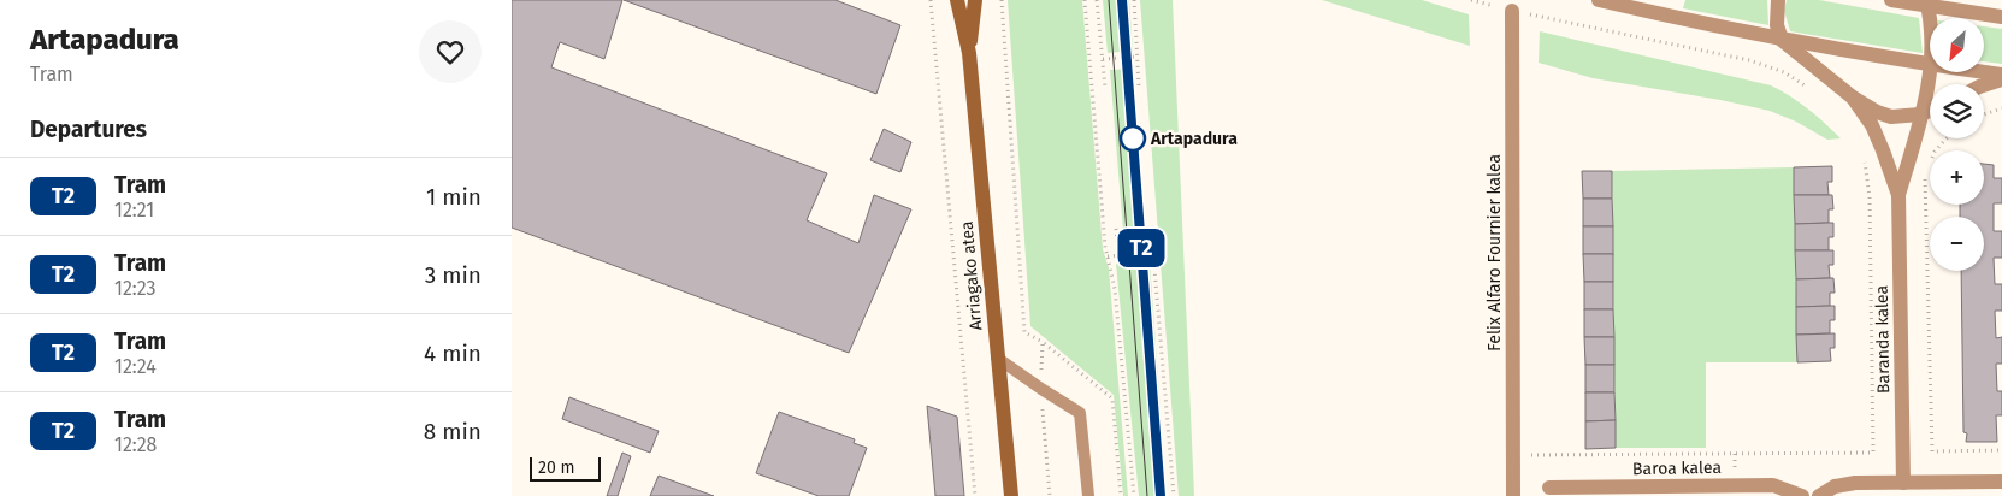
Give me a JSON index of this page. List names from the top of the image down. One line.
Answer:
{"streets":{"main road":["Arriagako atea"],"street":["Felix Alfaro Fournier kalea","Baranda kalea","Baroa kalea"]},"places":["Artapadura"],"lines":["tram line T2"],"scale_bar":"20 m","north":"bottom left","page":{"heading":[["Artapadura","Tram"],"Departures"],"on_map":"T2","map_buttons":["+","−"],"list":[{"mark":"T2","name":"Tram","note":"12:21","value":"1 min"},{"mark":"T2","name":"Tram","note":"12:23","value":"3 min"},{"mark":"T2","name":"Tram","note":"12:24","value":"4 min"},{"mark":"T2","name":"Tram","note":"12:28","value":"8 min"}],"scale":"20 m"}}
